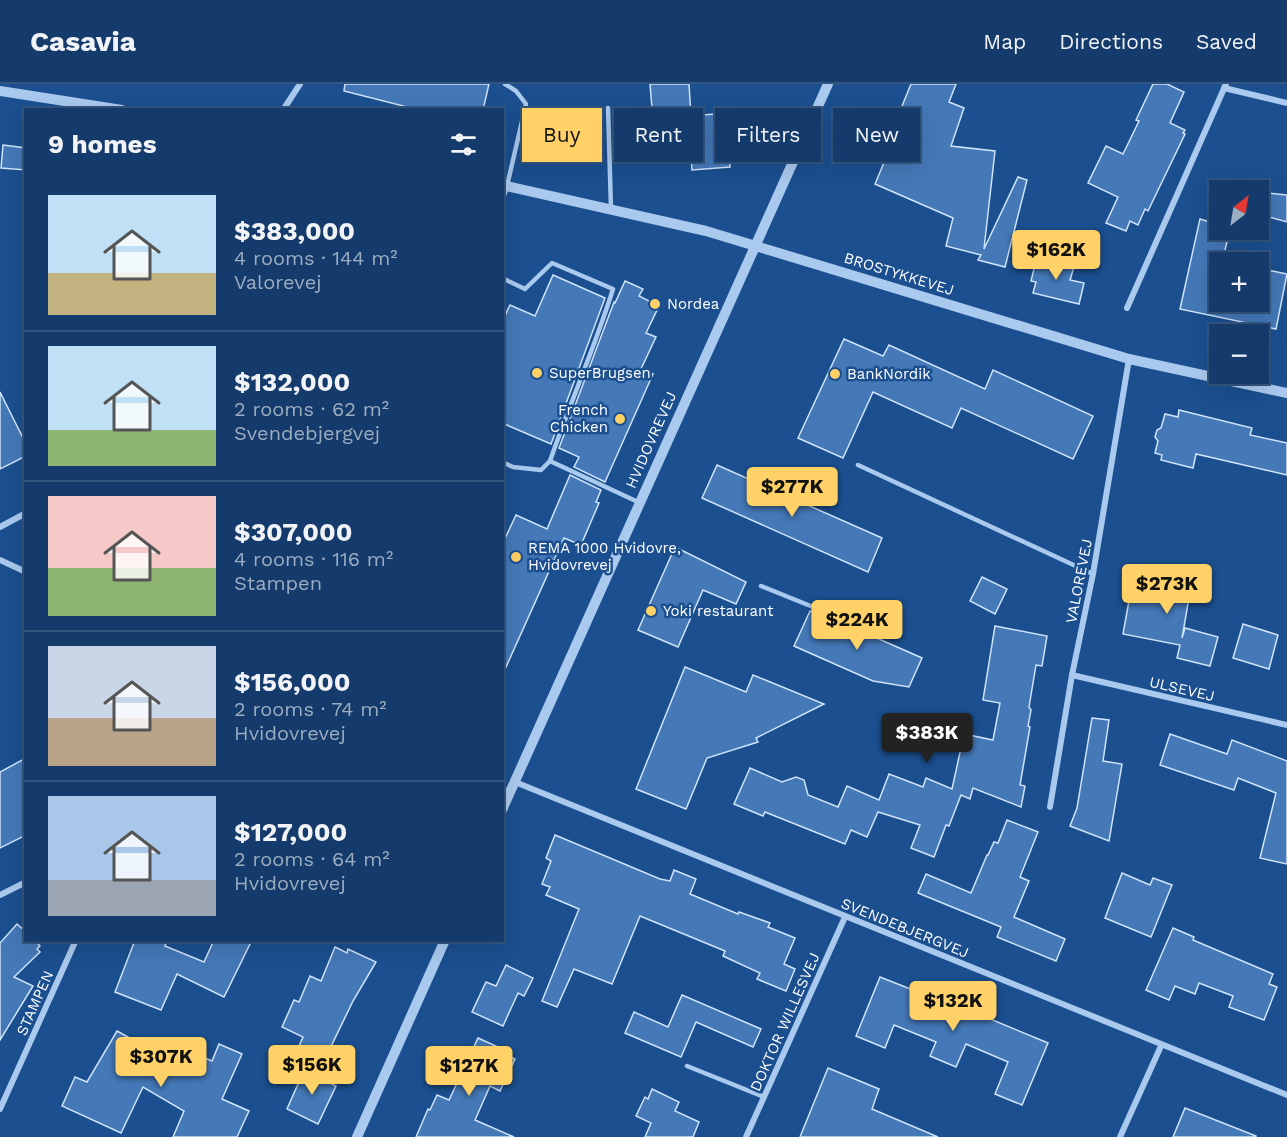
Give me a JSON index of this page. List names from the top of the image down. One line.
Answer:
{"streets":{"street":["BROSTYKKEVEJ","HVIDOVREVEJ","VALOREVEJ","ULSEVEJ","SVENDEBJERGVEJ","STAMPEN","DOKTOR WILLESVEJ"]},"crossings":[["BROSTYKKEVEJ","HVIDOVREVEJ"],["BROSTYKKEVEJ","VALOREVEJ"],["HVIDOVREVEJ","SVENDEBJERGVEJ"],["VALOREVEJ","ULSEVEJ"],["SVENDEBJERGVEJ","DOKTOR WILLESVEJ"]],"places":["Nordea","SuperBrugsen","BankNordik","French Chicken","REMA 1000 Hvidovre, Hvidovrevej","Yoki restaurant"],"north":"top right","page":{"header":"Casavia","nav":["Map","Directions","Saved"],"chip":["Buy","Rent","Filters","New"],"heading":"9 homes","map_buttons":["+","−"],"list":[{"name":"$383,000","note":"4 rooms · 144 m² · Valorevej"},{"name":"$132,000","note":"2 rooms · 62 m² · Svendebjergvej"},{"name":"$307,000","note":"4 rooms · 116 m² · Stampen"},{"name":"$156,000","note":"2 rooms · 74 m² · Hvidovrevej"},{"name":"$127,000","note":"2 rooms · 64 m² · Hvidovrevej"}],"price":["$162K","$277K","$273K","$224K","$383K","$132K","$307K","$156K","$127K"]}}
